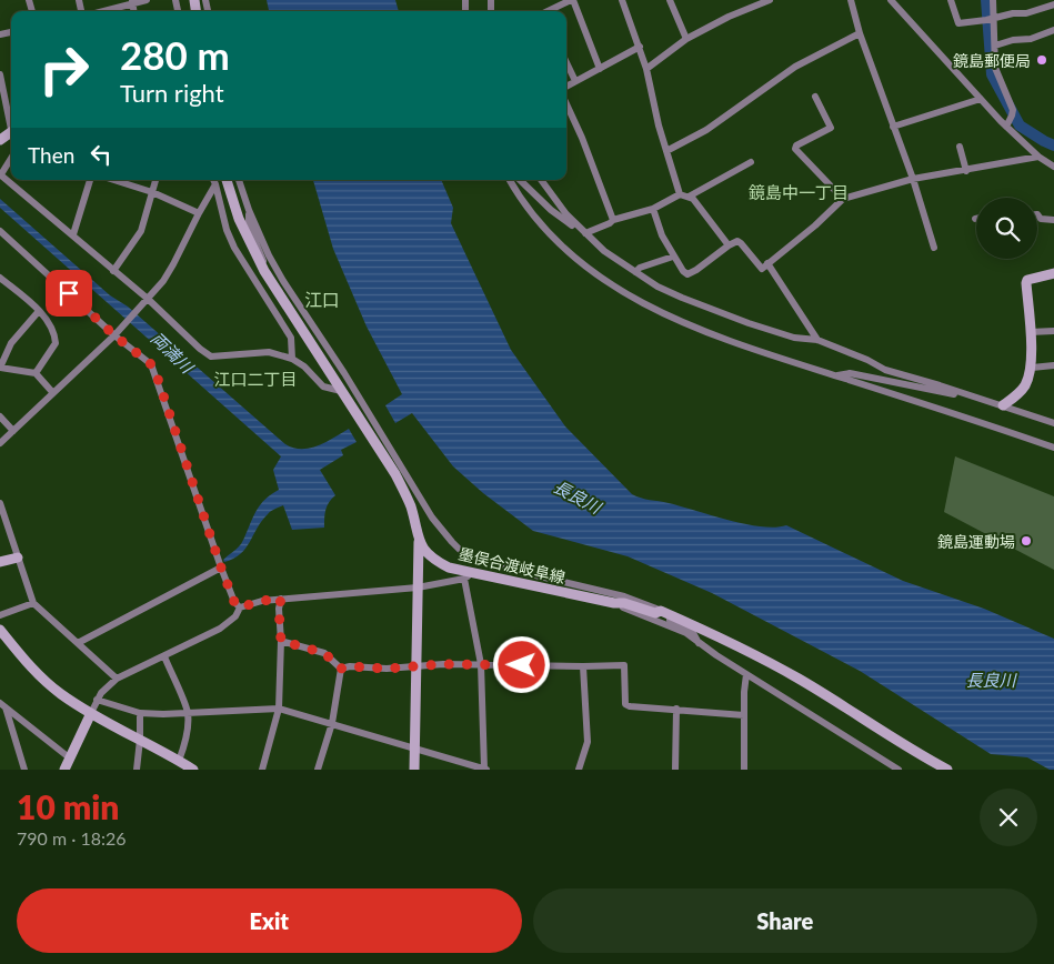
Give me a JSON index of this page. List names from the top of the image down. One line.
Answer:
{"streets":{"main road":["墨俣合渡岐阜線"]},"districts":["鏡島中一丁目","江口","江口二丁目"],"water":["両満川","長良川"],"places":["鏡島郵便局","鏡島運動場"],"page":{"turn":["280 m","Turn right"],"then":"Then","heading":["10 min","790 m · 18:26"],"buttons":["Exit","Share"]}}
